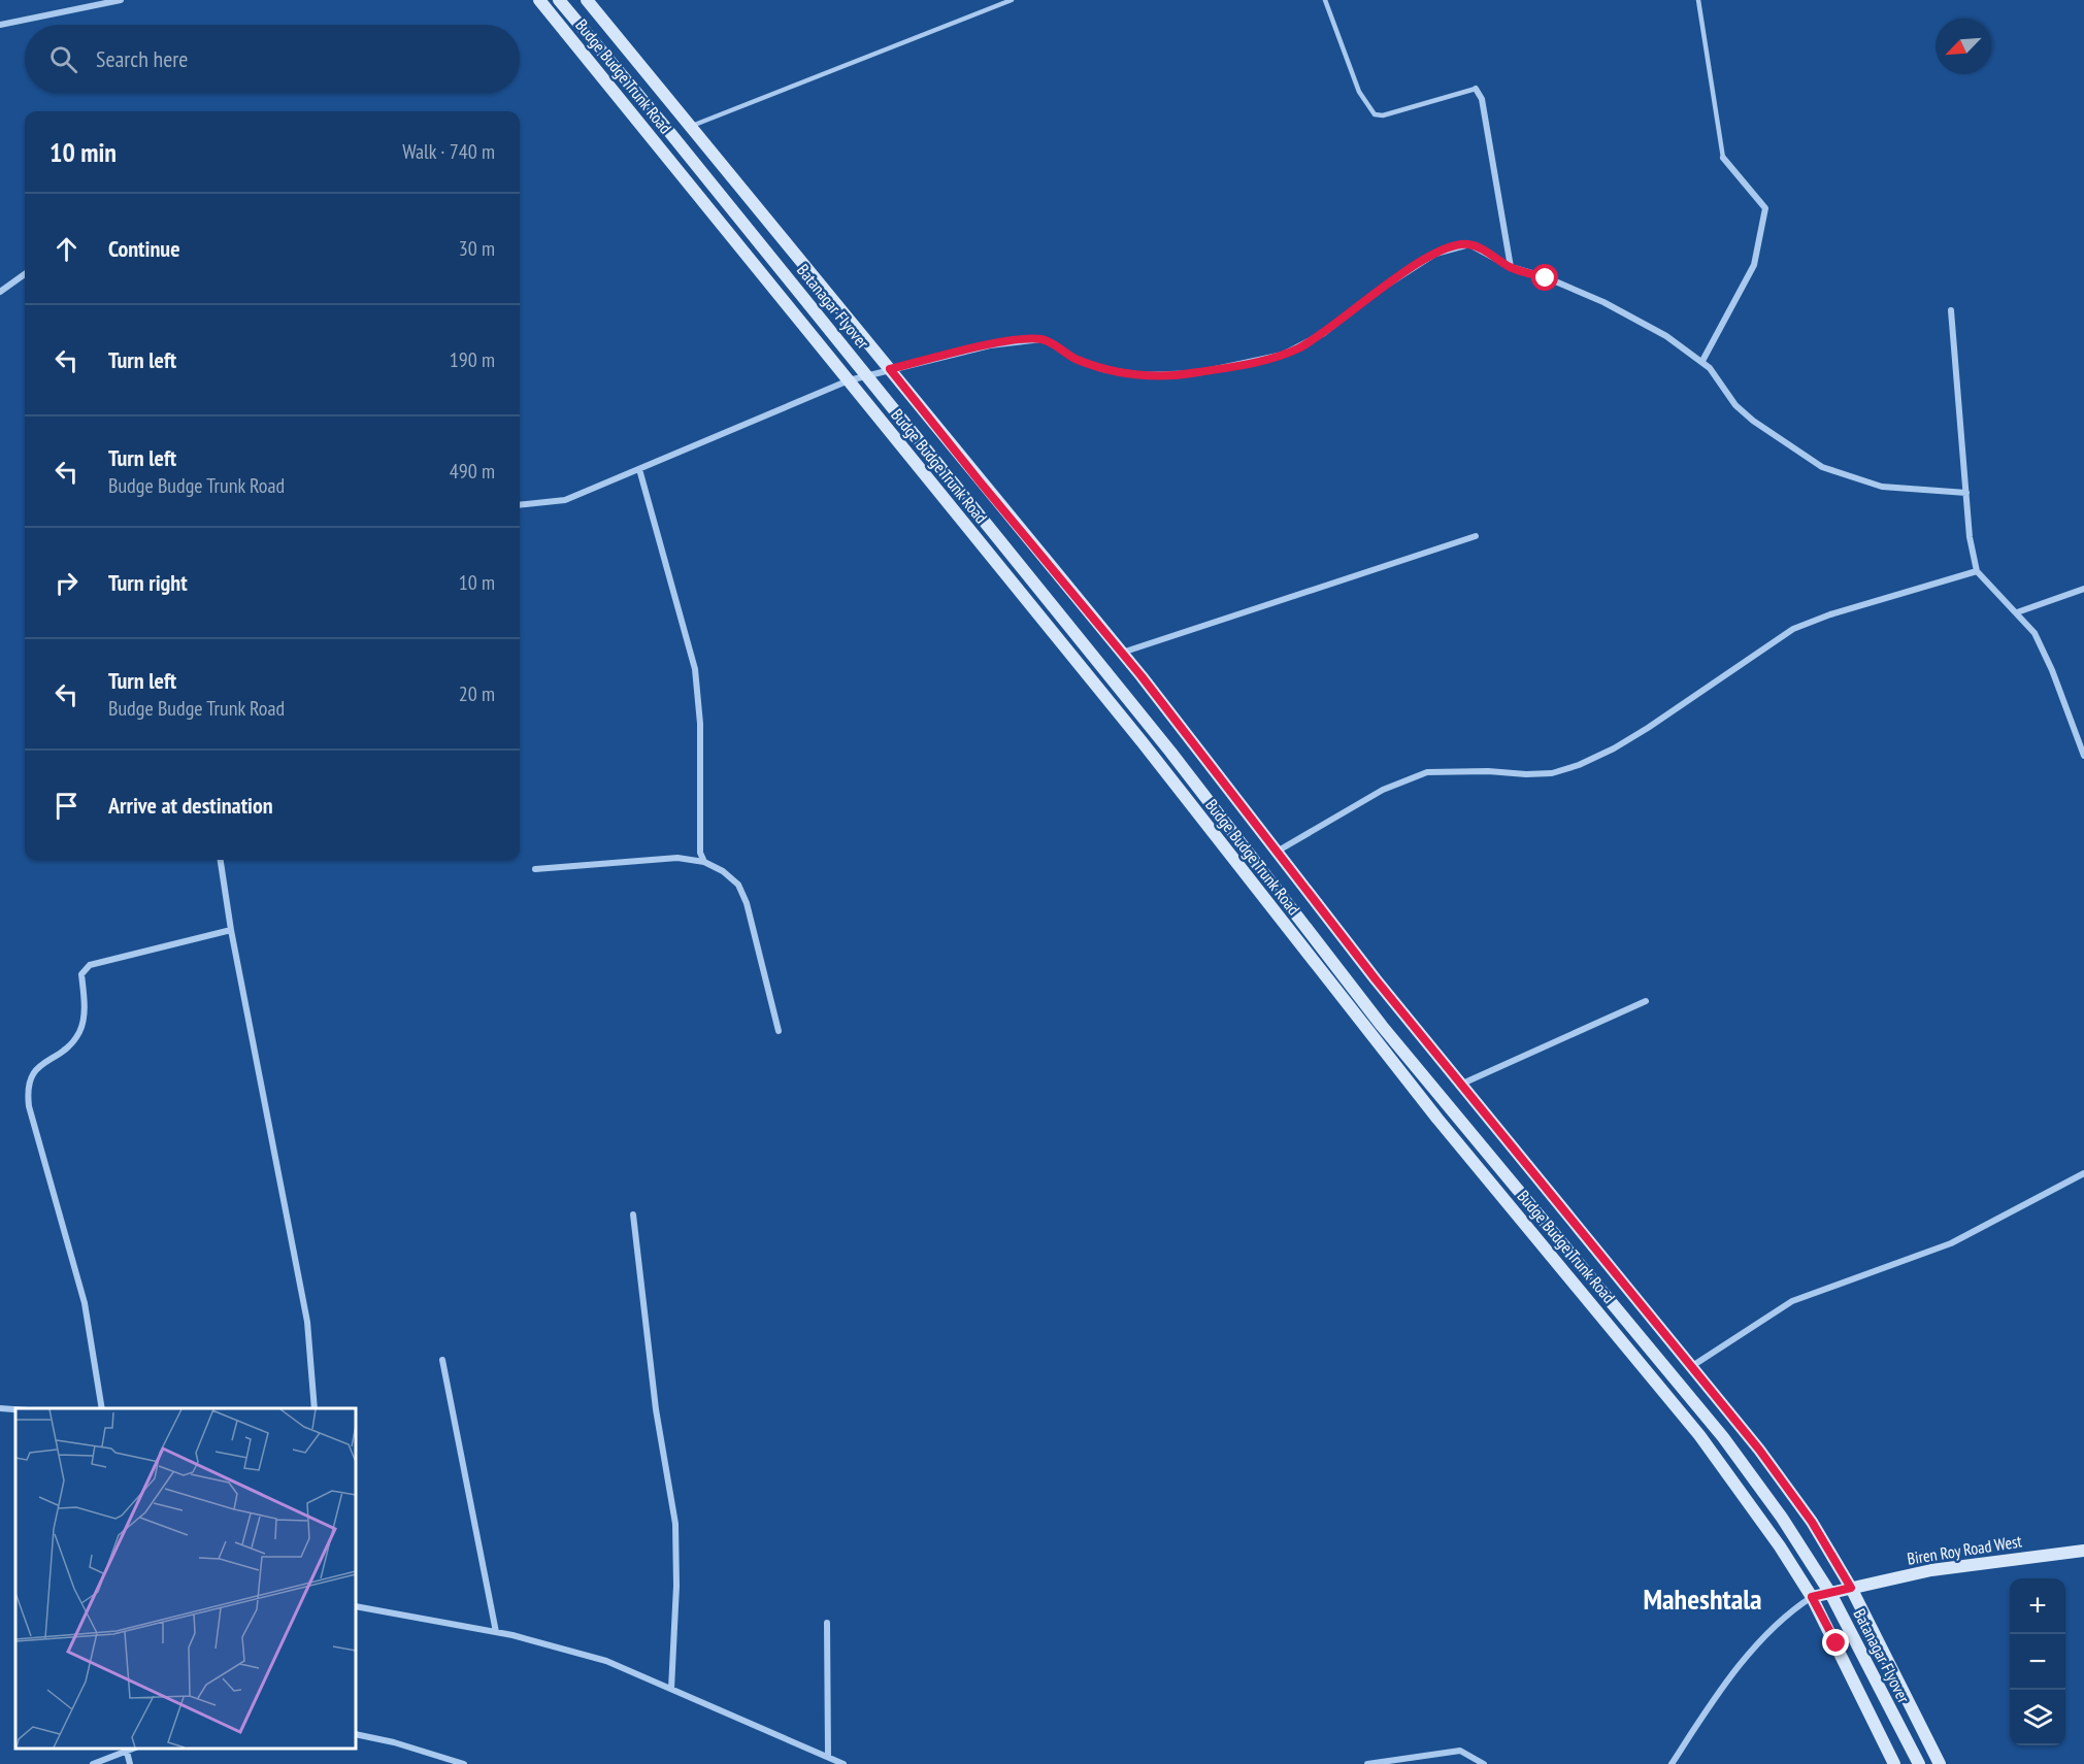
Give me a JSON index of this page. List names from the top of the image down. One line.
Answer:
{"streets":{"street":["Budge Budge Trunk Road","Batanagar Flyover","Biren Roy Road West"]},"crossings":[["Budge Budge Trunk Road","Biren Roy Road West"]],"districts":["Maheshtala"],"north":"bottom left","page":{"search":"Search here","heading":["10 min","Walk · 740 m"],"list":[["Continue","30 m"],["Turn left","190 m"],["Turn left","Budge Budge Trunk Road","490 m"],["Turn right","10 m"],["Turn left","Budge Budge Trunk Road","20 m"],"Arrive at destination"],"map_buttons":["+","−"]}}
